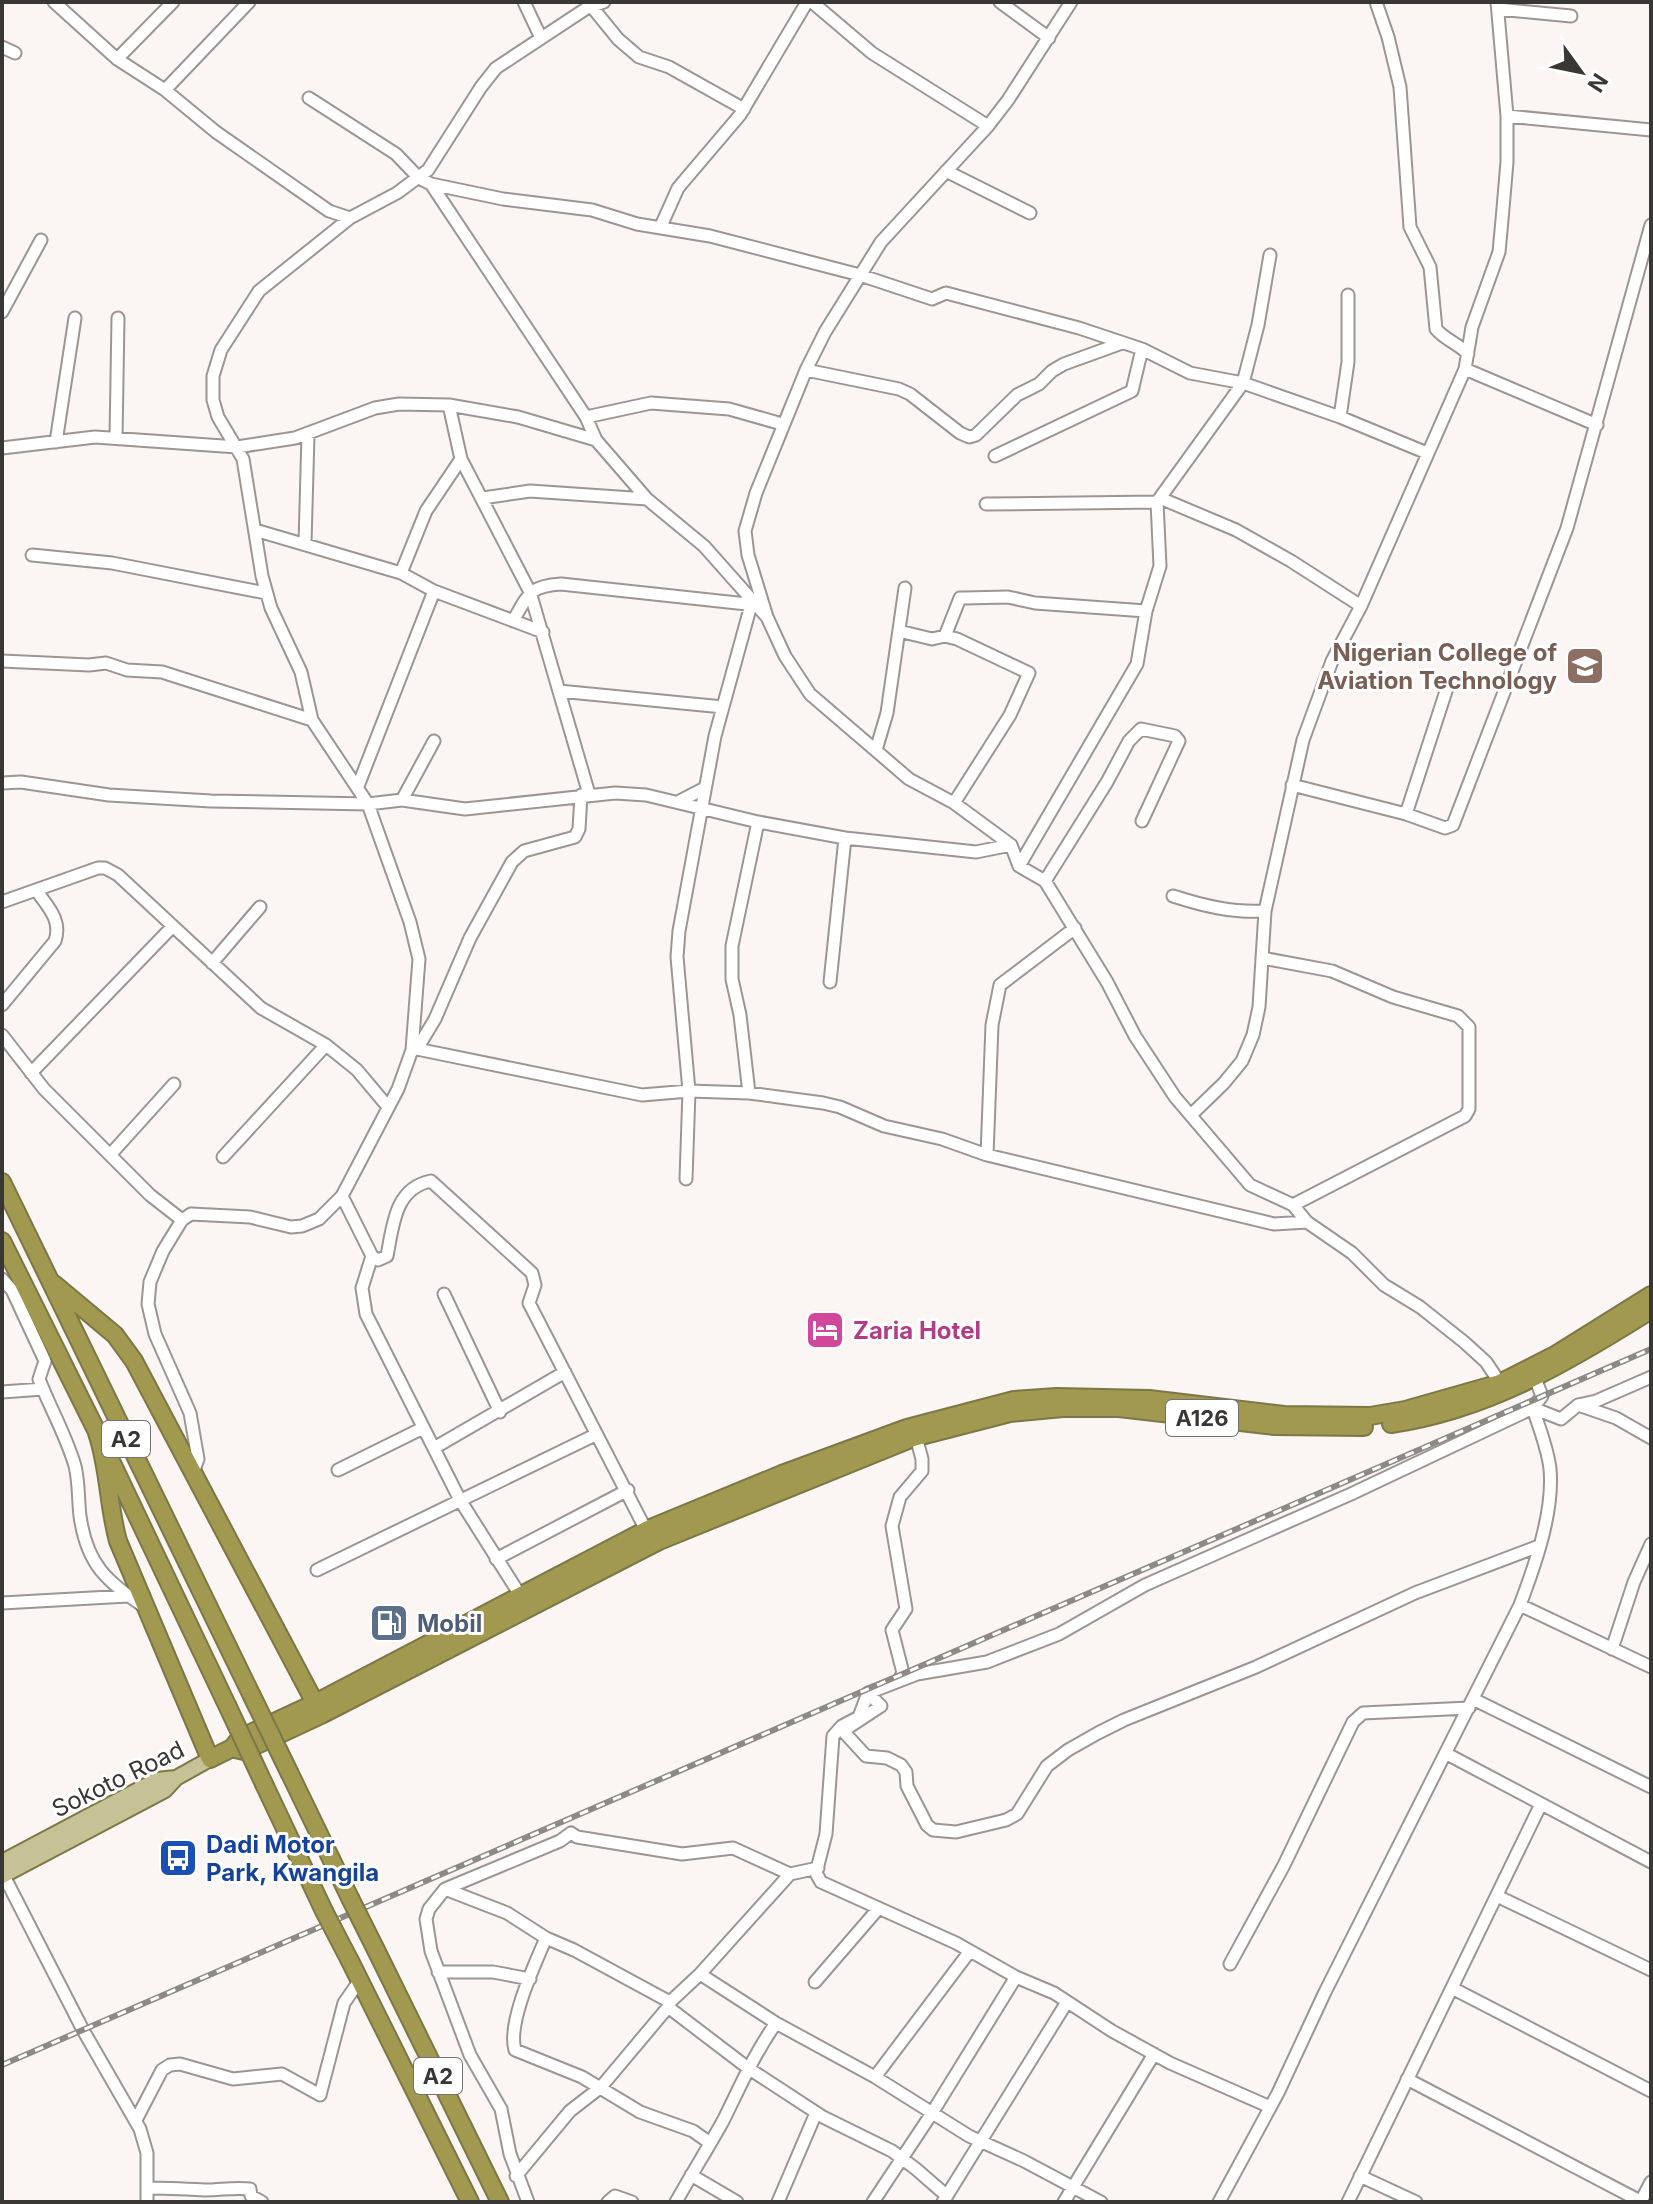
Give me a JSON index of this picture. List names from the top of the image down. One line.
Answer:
{"streets":{"highway":["A126","A2"],"main road":["Sokoto Road"]},"crossings":[["A126","Sokoto Road"]],"places":{"school or university":["Nigerian College of Aviation Technology"],"hotel":["Zaria Hotel"],"fuel station":["Mobil"],"bus stop":["Dadi Motor Park, Kwangila"]},"north":"bottom right"}
